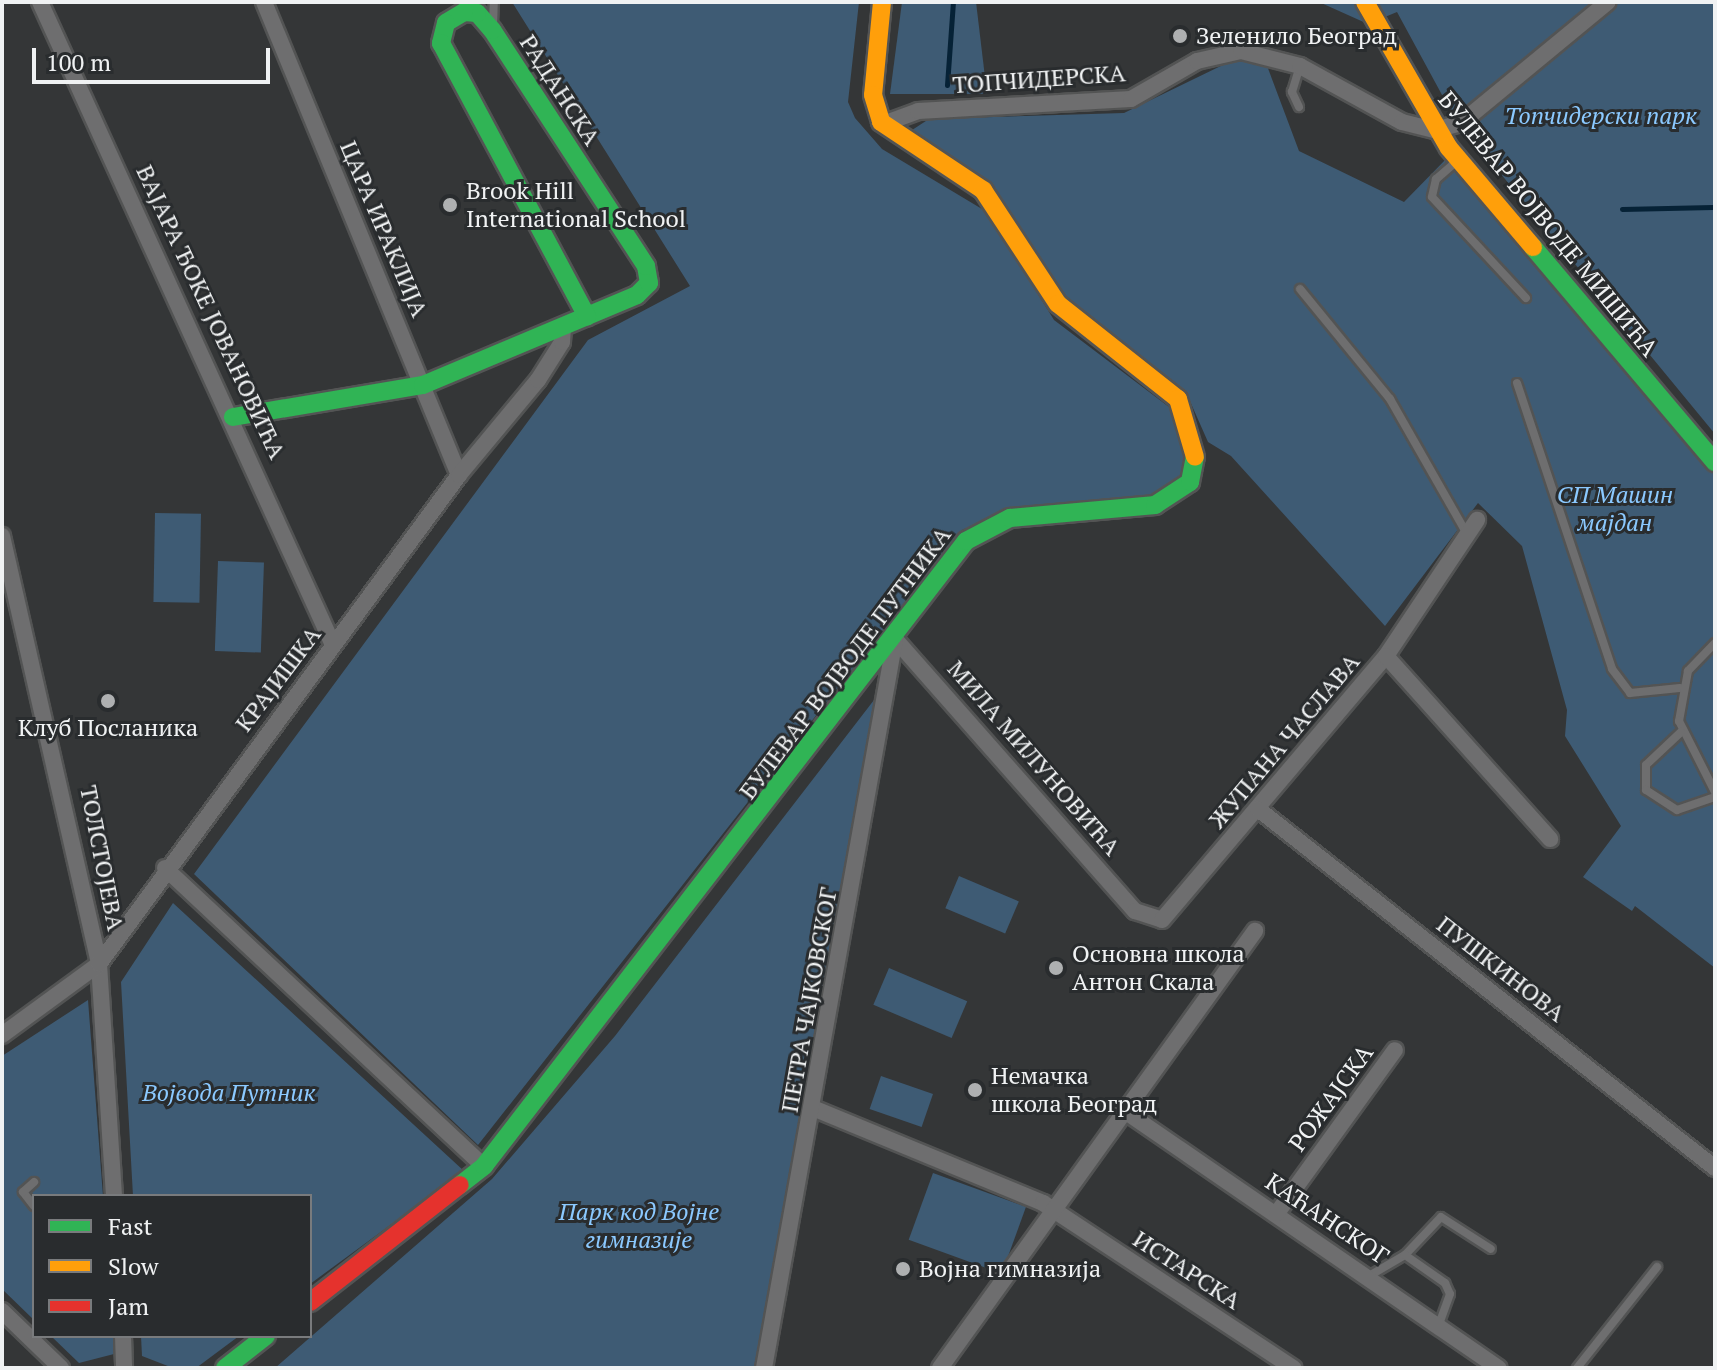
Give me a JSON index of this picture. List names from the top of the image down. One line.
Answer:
{"streets":{"street":["ТОПЧИДЕРСКА","РАДАНСКА","БУЛЕВАР ВОЈВОДЕ МИШИЋА","ЦАРА ИРАКЛИЈА","ВАЈАРА ЂОКЕ ЈОВАНОВИЋА","БУЛЕВАР ВОЈВОДЕ ПУТНИКА","КРАЈИШКА","ЖУПАНА ЧАСЛАВА","МИЛА МИЛУНОВИЋА","ТОЛСТОЈЕВА","ПУШКИНОВА","ПЕТРА ЧАЈКОВСКОГ","РОЖАЈСКА","КАЋАНСКОГ","ИСТАРСКА"]},"crossings":[["ТОПЧИДЕРСКА","БУЛЕВАР ВОЈВОДЕ МИШИЋА"],["ТОПЧИДЕРСКА","БУЛЕВАР ВОЈВОДЕ ПУТНИКА"],["РАДАНСКА","ЦАРА ИРАКЛИЈА"],["РАДАНСКА","ВАЈАРА ЂОКЕ ЈОВАНОВИЋА"],["РАДАНСКА","КРАЈИШКА"],["ЦАРА ИРАКЛИЈА","КРАЈИШКА"],["ВАЈАРА ЂОКЕ ЈОВАНОВИЋА","КРАЈИШКА"],["БУЛЕВАР ВОЈВОДЕ ПУТНИКА","МИЛА МИЛУНОВИЋА"],["БУЛЕВАР ВОЈВОДЕ ПУТНИКА","ПЕТРА ЧАЈКОВСКОГ"],["КРАЈИШКА","ТОЛСТОЈЕВА"],["ЖУПАНА ЧАСЛАВА","МИЛА МИЛУНОВИЋА"],["ЖУПАНА ЧАСЛАВА","ПУШКИНОВА"],["МИЛА МИЛУНОВИЋА","ПЕТРА ЧАЈКОВСКОГ"],["ПЕТРА ЧАЈКОВСКОГ","ИСТАРСКА"],["РОЖАЈСКА","КАЋАНСКОГ"]],"parks":["Топчидерски парк","СП Машин мајдан","Војвода Путник","Парк код Војне гимназије"],"places":["Зеленило Београд","Brook Hill International School","Клуб Посланика","Основна школа Антон Скала","Немачка школа Београд","Војна гимназија"],"legend":["Fast","Slow","Jam"],"scale_bar":"100 m"}
